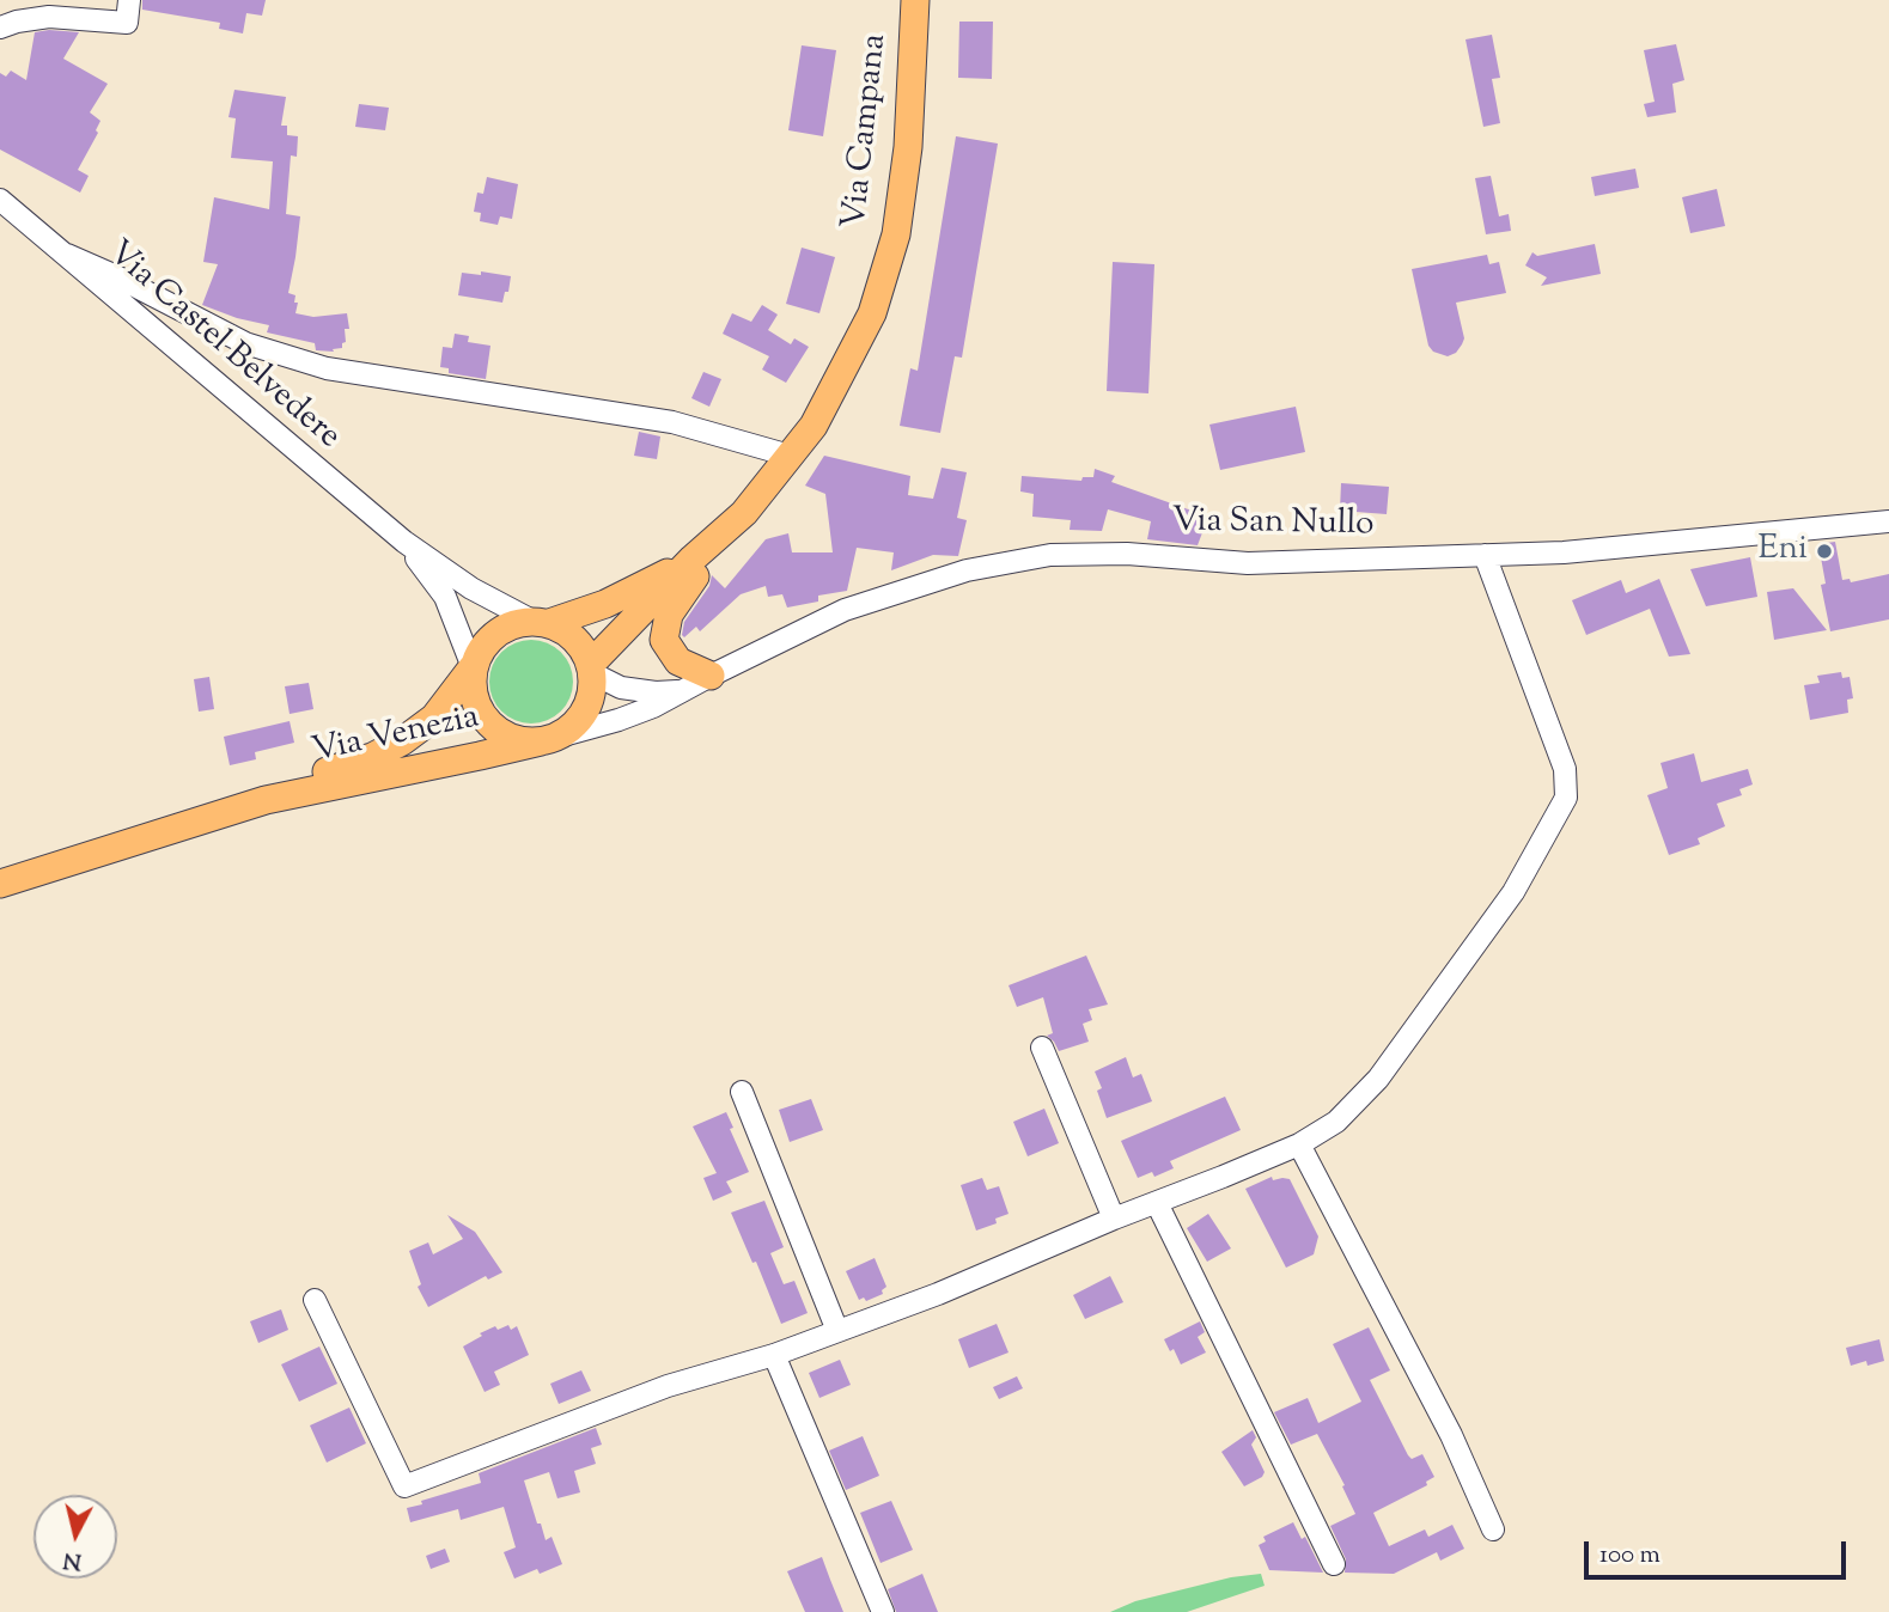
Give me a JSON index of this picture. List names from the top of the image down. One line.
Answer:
{"streets":{"main road":["Via Campana","Via Venezia"],"street":["Via Castel Belvedere","Via San Nullo"]},"crossings":[["Via Campana","Via San Nullo"],["Via Campana","Via Venezia"],["Via San Nullo","Via Venezia"]],"places":["Eni"],"scale_bar":"100 m","north":"bottom"}
